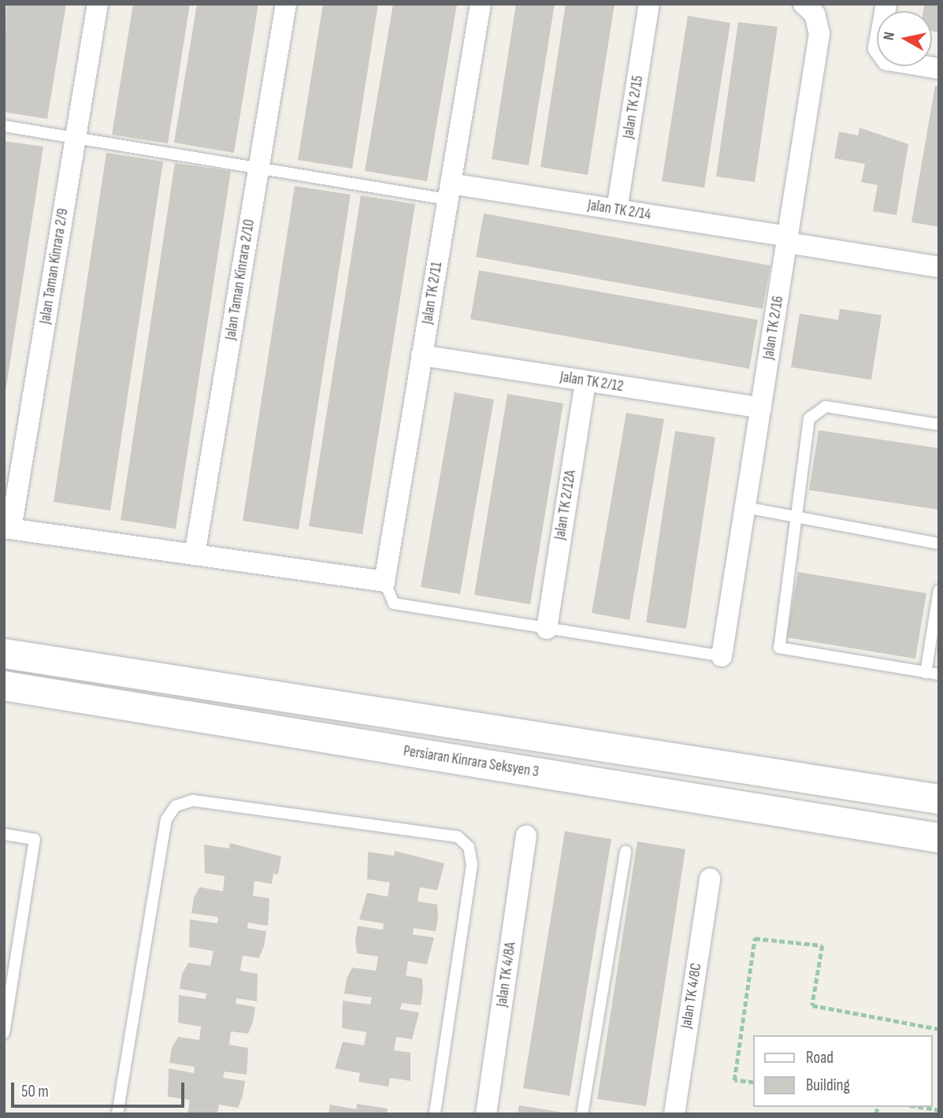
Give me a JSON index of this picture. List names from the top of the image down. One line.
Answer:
{"streets":{"main road":["Persiaran Kinrara Seksyen 3"],"street":["Jalan TK 2/15","Jalan TK 2/14","Jalan Taman Kinrara 2/9","Jalan Taman Kinrara 2/10","Jalan TK 2/11","Jalan TK 2/16","Jalan TK 2/12","Jalan TK 2/12A","Jalan TK 4/8A","Jalan TK 4/8C"]},"crossings":[["Jalan TK 2/15","Jalan TK 2/14"],["Jalan TK 2/14","Jalan TK 2/11"],["Jalan TK 2/14","Jalan TK 2/16"],["Jalan TK 2/11","Jalan TK 2/12"],["Jalan TK 2/16","Jalan TK 2/12"],["Jalan TK 2/12","Jalan TK 2/12A"]],"legend":["Road","Building"],"scale_bar":"50 m","north":"left"}
